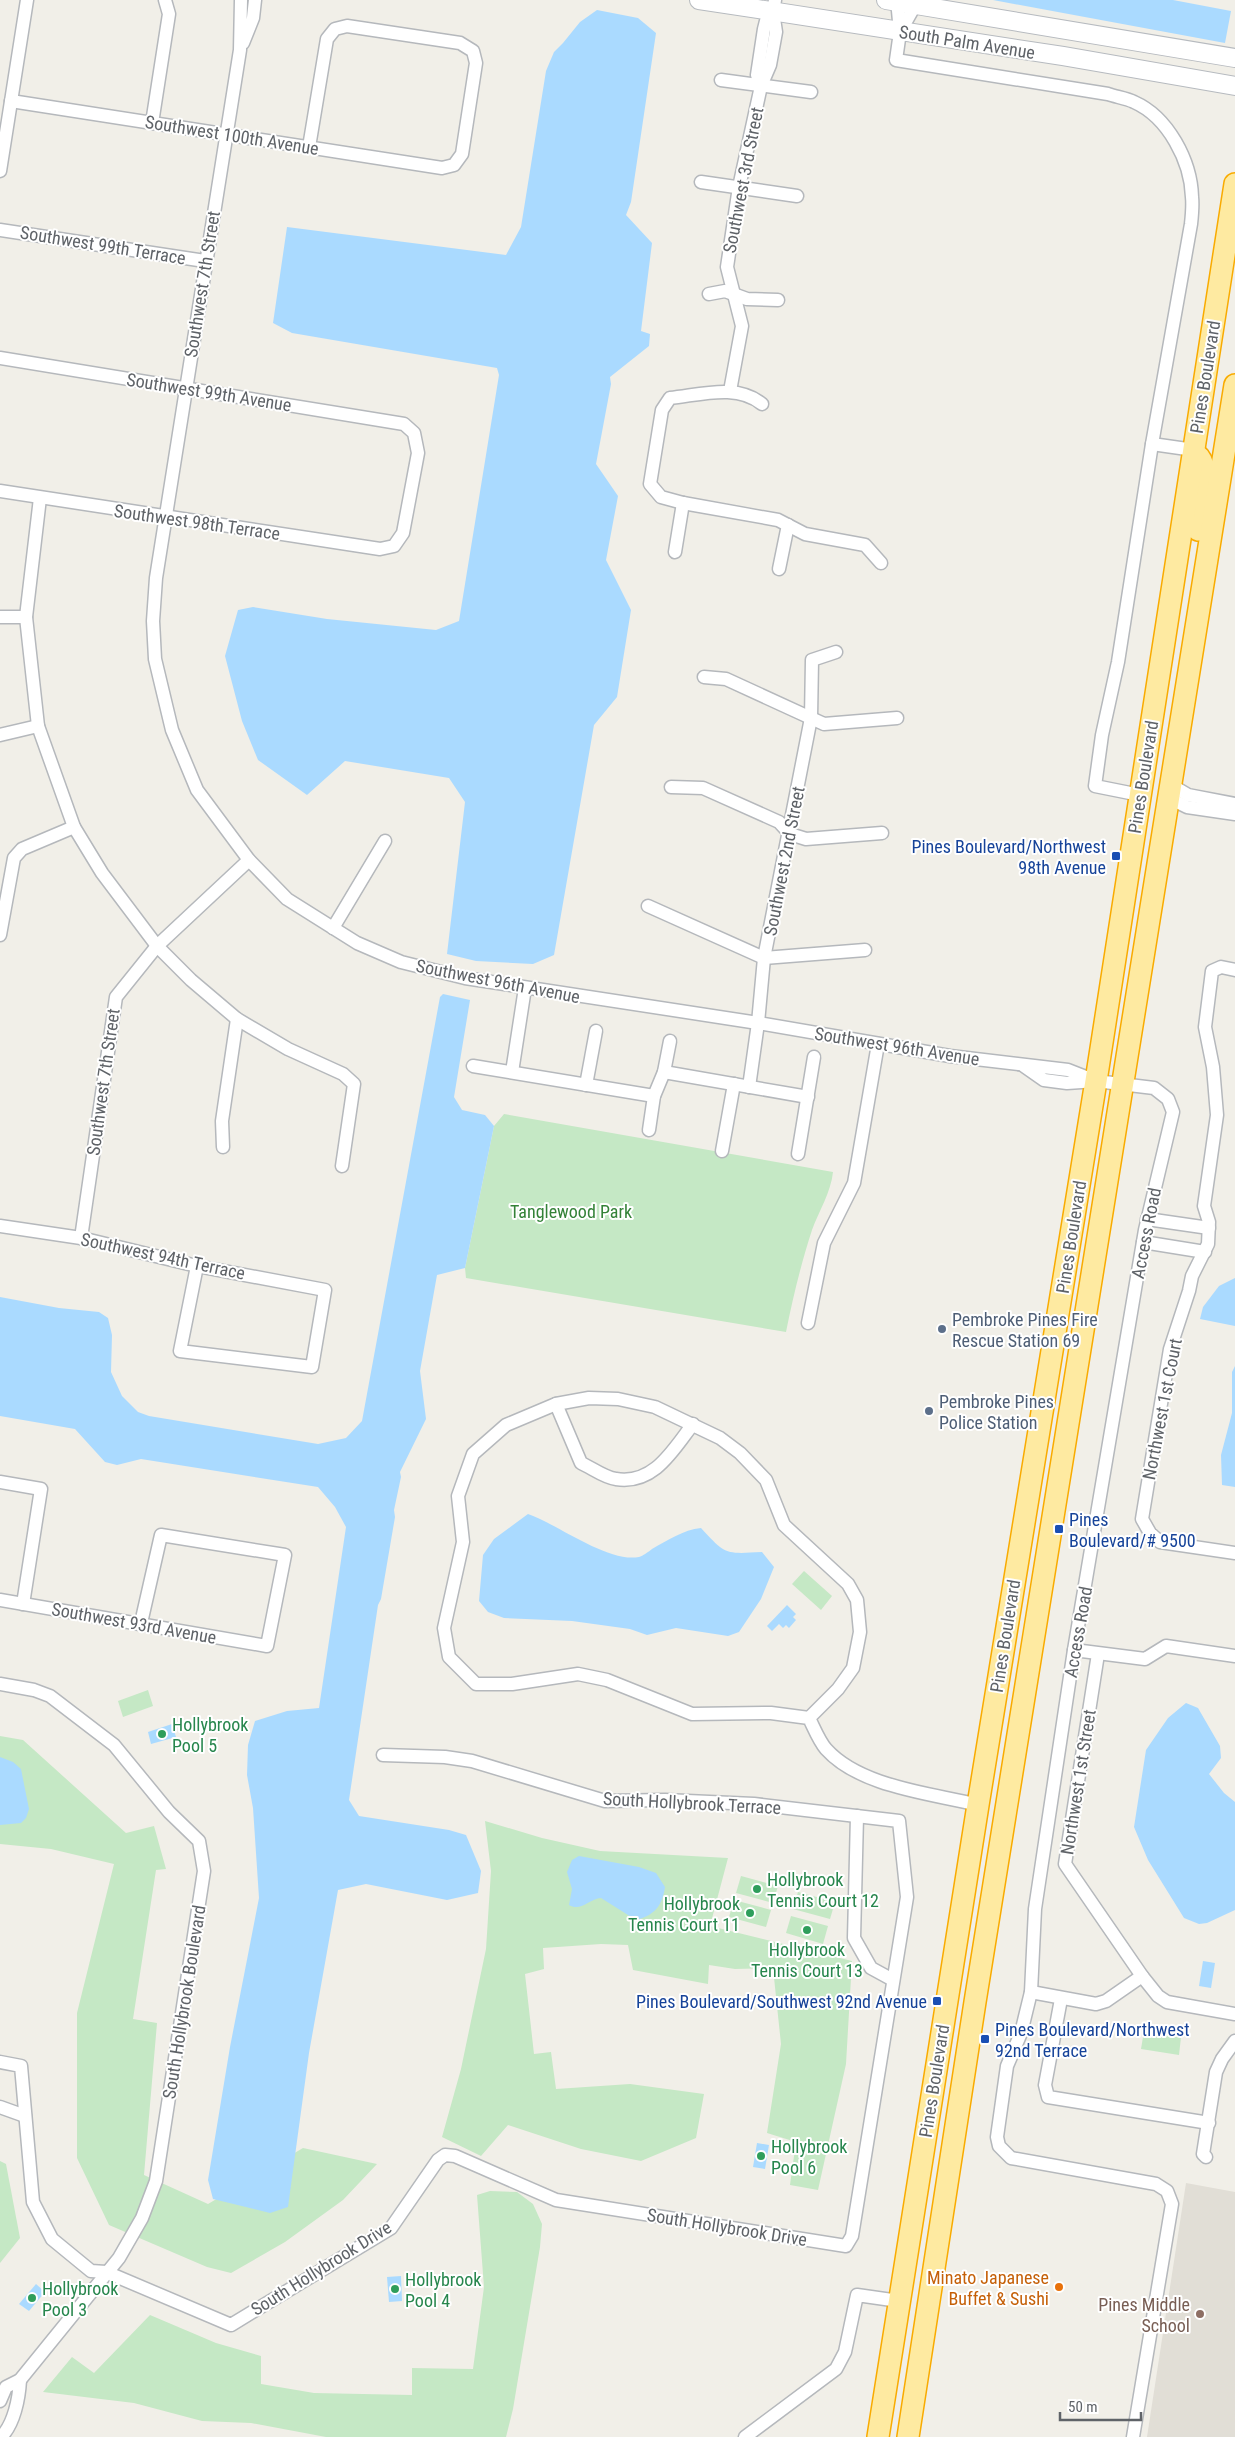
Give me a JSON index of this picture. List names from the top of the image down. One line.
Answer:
{"streets":{"highway":["Pines Boulevard"],"main road":["South Palm Avenue"],"street":["Southwest 100th Avenue","Southwest 3rd Street","Southwest 99th Terrace","Southwest 7th Street","Southwest 99th Avenue","Southwest 98th Terrace","Southwest 2nd Street","Southwest 96th Avenue","Access Road","Southwest 94th Terrace","Northwest 1st Court","Southwest 93rd Avenue","Northwest 1st Street","South Hollybrook Terrace","South Hollybrook Boulevard","South Hollybrook Drive"]},"crossings":[["South Palm Avenue","Southwest 3rd Street"],["Southwest 100th Avenue","Southwest 7th Street"],["Southwest 99th Terrace","Southwest 7th Street"],["Southwest 7th Street","Southwest 99th Avenue"],["Southwest 7th Street","Southwest 98th Terrace"],["Southwest 7th Street","Southwest 96th Avenue"],["Southwest 7th Street","Southwest 94th Terrace"],["Pines Boulevard","Southwest 96th Avenue"],["Southwest 99th Avenue","Southwest 98th Terrace"],["Southwest 98th Terrace","Southwest 96th Avenue"],["Southwest 2nd Street","Southwest 96th Avenue"],["Southwest 96th Avenue","Access Road"],["South Hollybrook Terrace","South Hollybrook Drive"],["South Hollybrook Boulevard","South Hollybrook Drive"]],"parks":["Tanglewood Park"],"places":{"transit":["Pines Boulevard/Northwest 98th Avenue","Pines Boulevard/# 9500","Pines Boulevard/Southwest 92nd Avenue","Pines Boulevard/Northwest 92nd Terrace"],"other":["Pembroke Pines Fire Rescue Station 69","Pembroke Pines Police Station","Hollybrook Pool 5","Hollybrook Tennis Court 12","Hollybrook Tennis Court 11","Hollybrook Tennis Court 13","Hollybrook Pool 6","Minato Japanese Buffet & Sushi","Hollybrook Pool 4","Hollybrook Pool 3","Pines Middle School"]},"scale_bar":"50 m"}
